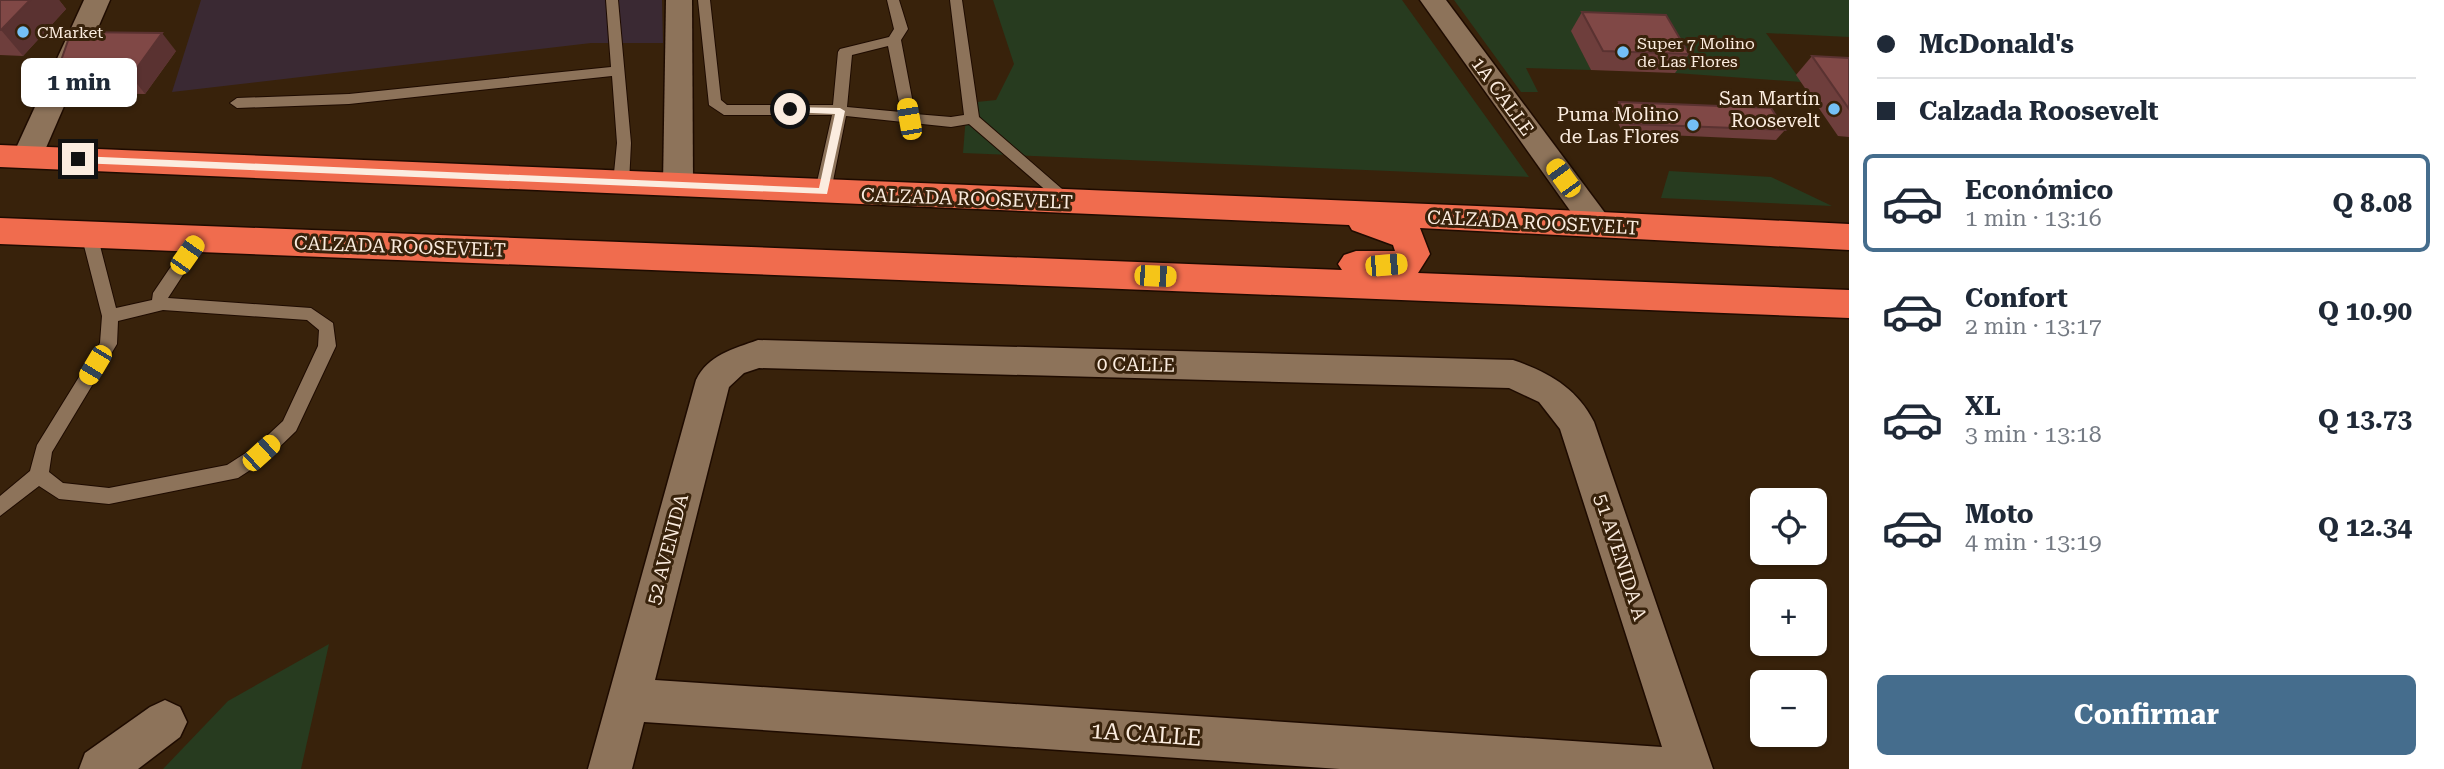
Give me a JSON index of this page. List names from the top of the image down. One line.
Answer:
{"streets":{"highway":["CALZADA ROOSEVELT"],"street":["1A CALLE","0 CALLE","52 AVENIDA","51 AVENIDA A"]},"crossings":[["1A CALLE","CALZADA ROOSEVELT"],["1A CALLE","52 AVENIDA"],["0 CALLE","52 AVENIDA"],["0 CALLE","51 AVENIDA A"]],"places":["CMarket","Super 7 Molino de Las Flores","San Martín Roosevelt","Puma Molino de Las Flores"],"page":{"banner":["McDonald's","Calzada Roosevelt"],"bubble":"1 min","list":[{"name":"Económico","note":"1 min · 13:16","value":"Q 8.08"},{"name":"Confort","note":"2 min · 13:17","value":"Q 10.90"},{"name":"XL","note":"3 min · 13:18","value":"Q 13.73"},{"name":"Moto","note":"4 min · 13:19","value":"Q 12.34"}],"map_buttons":["+","−"],"buttons":"Confirmar"}}
